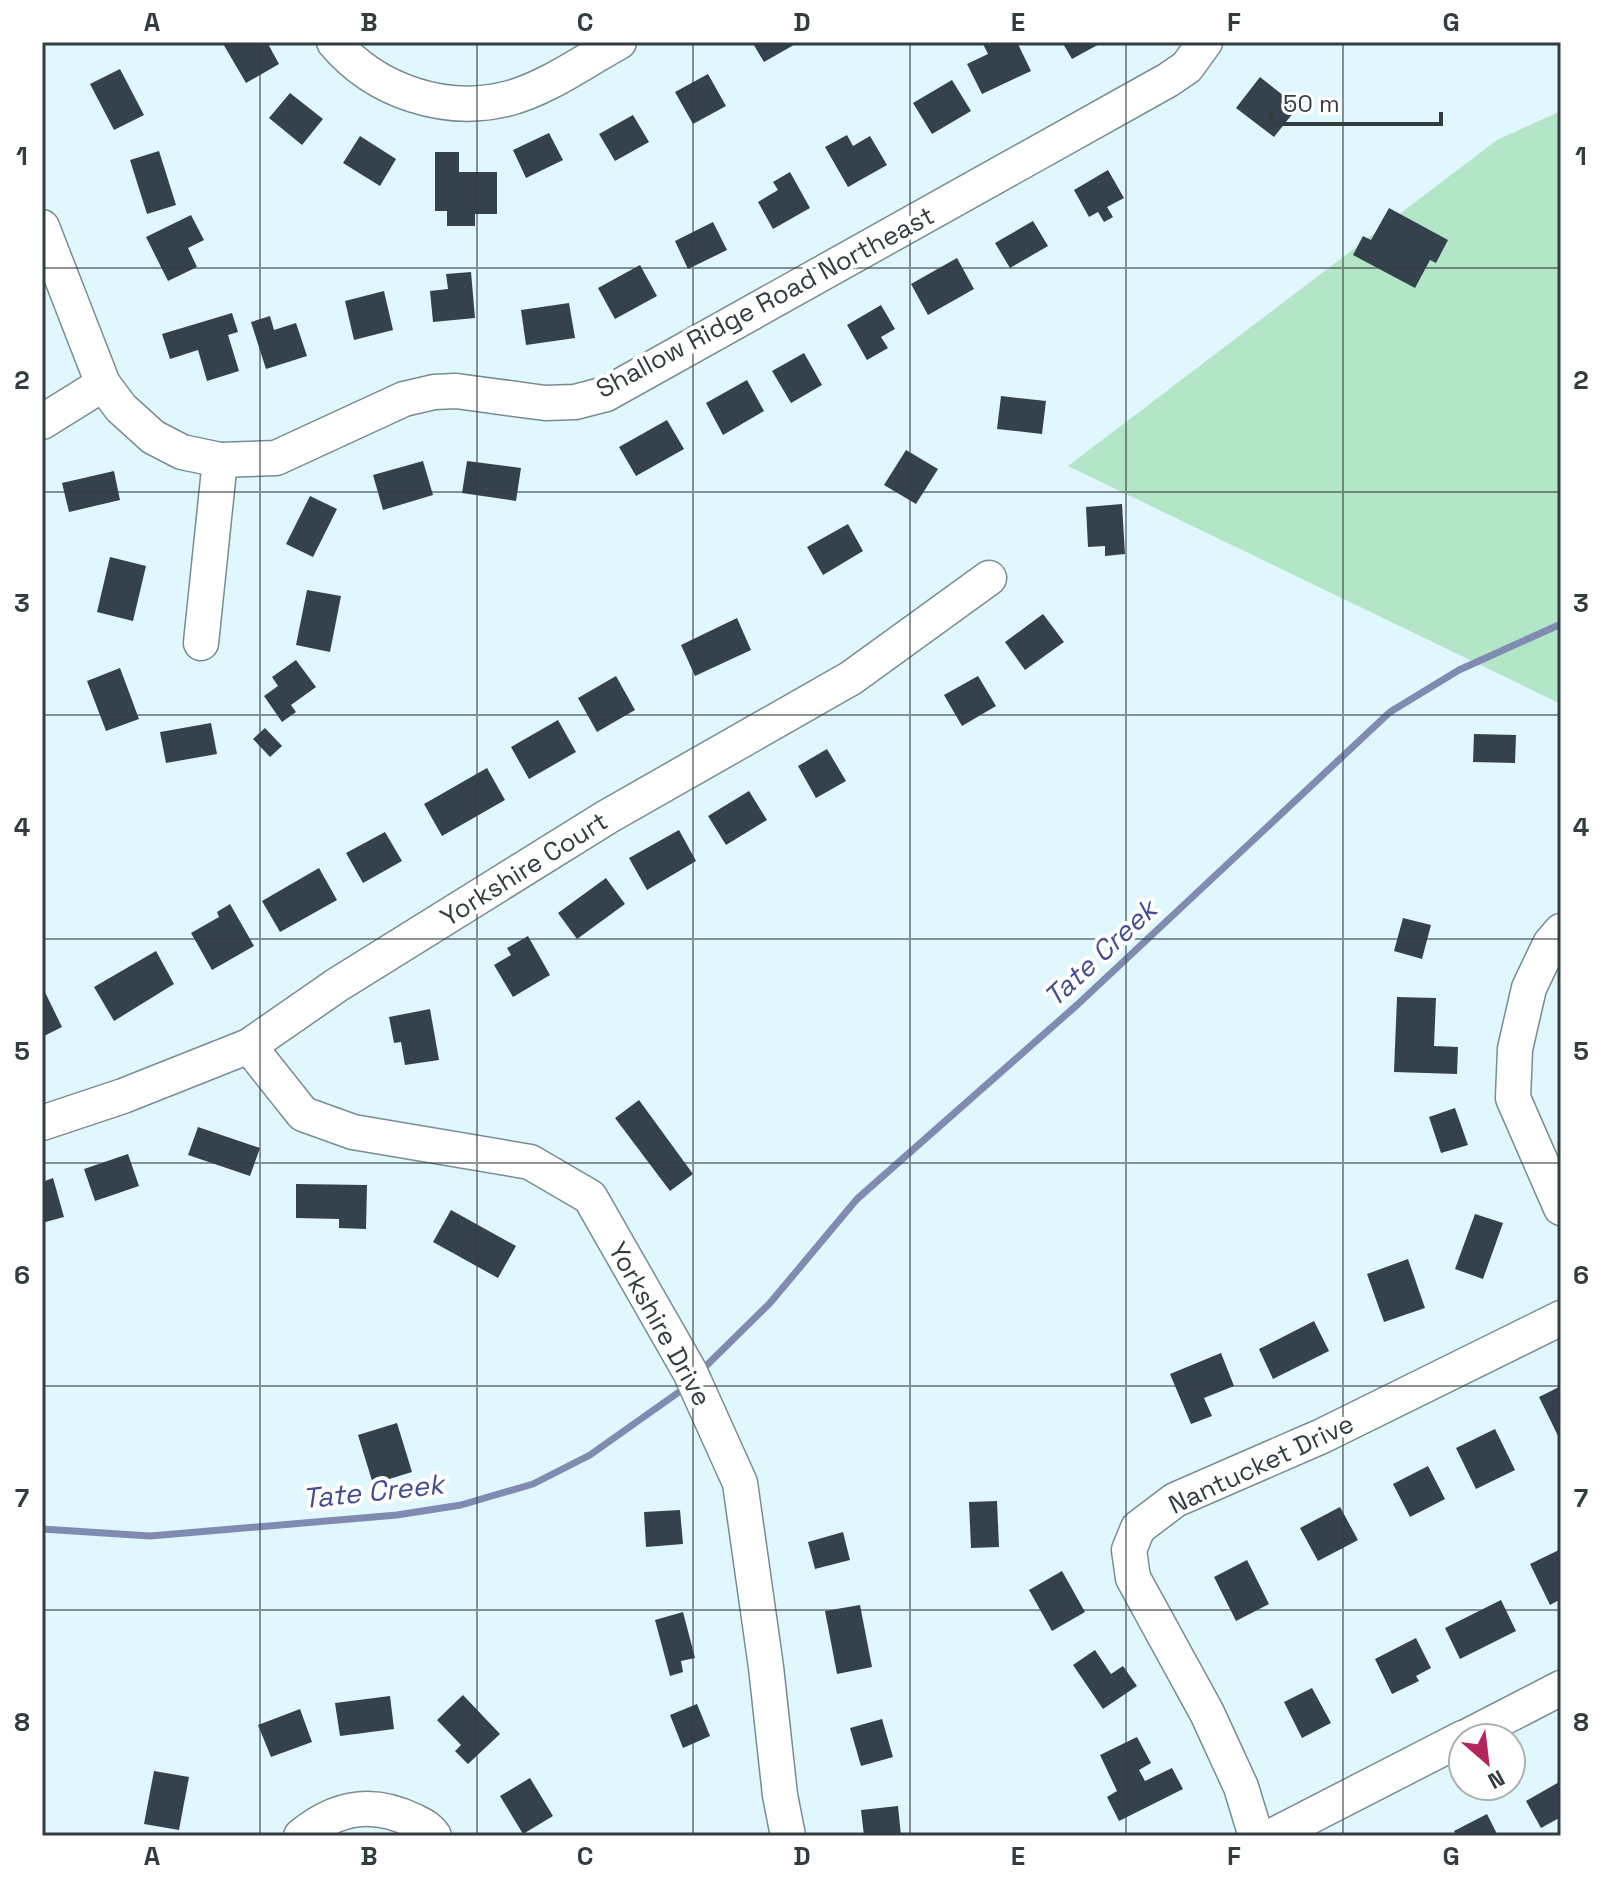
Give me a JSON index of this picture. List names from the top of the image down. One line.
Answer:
{"streets":{"street":["Shallow Ridge Road Northeast","Yorkshire Court","Yorkshire Drive","Nantucket Drive"]},"crossings":[["Yorkshire Court","Yorkshire Drive"]],"water":["Tate Creek"],"scale_bar":"50 m","north":"bottom right","grid":{"columns":["A","B","C","D","E","F","G"],"rows":["1","2","3","4","5","6","7","8"]}}
